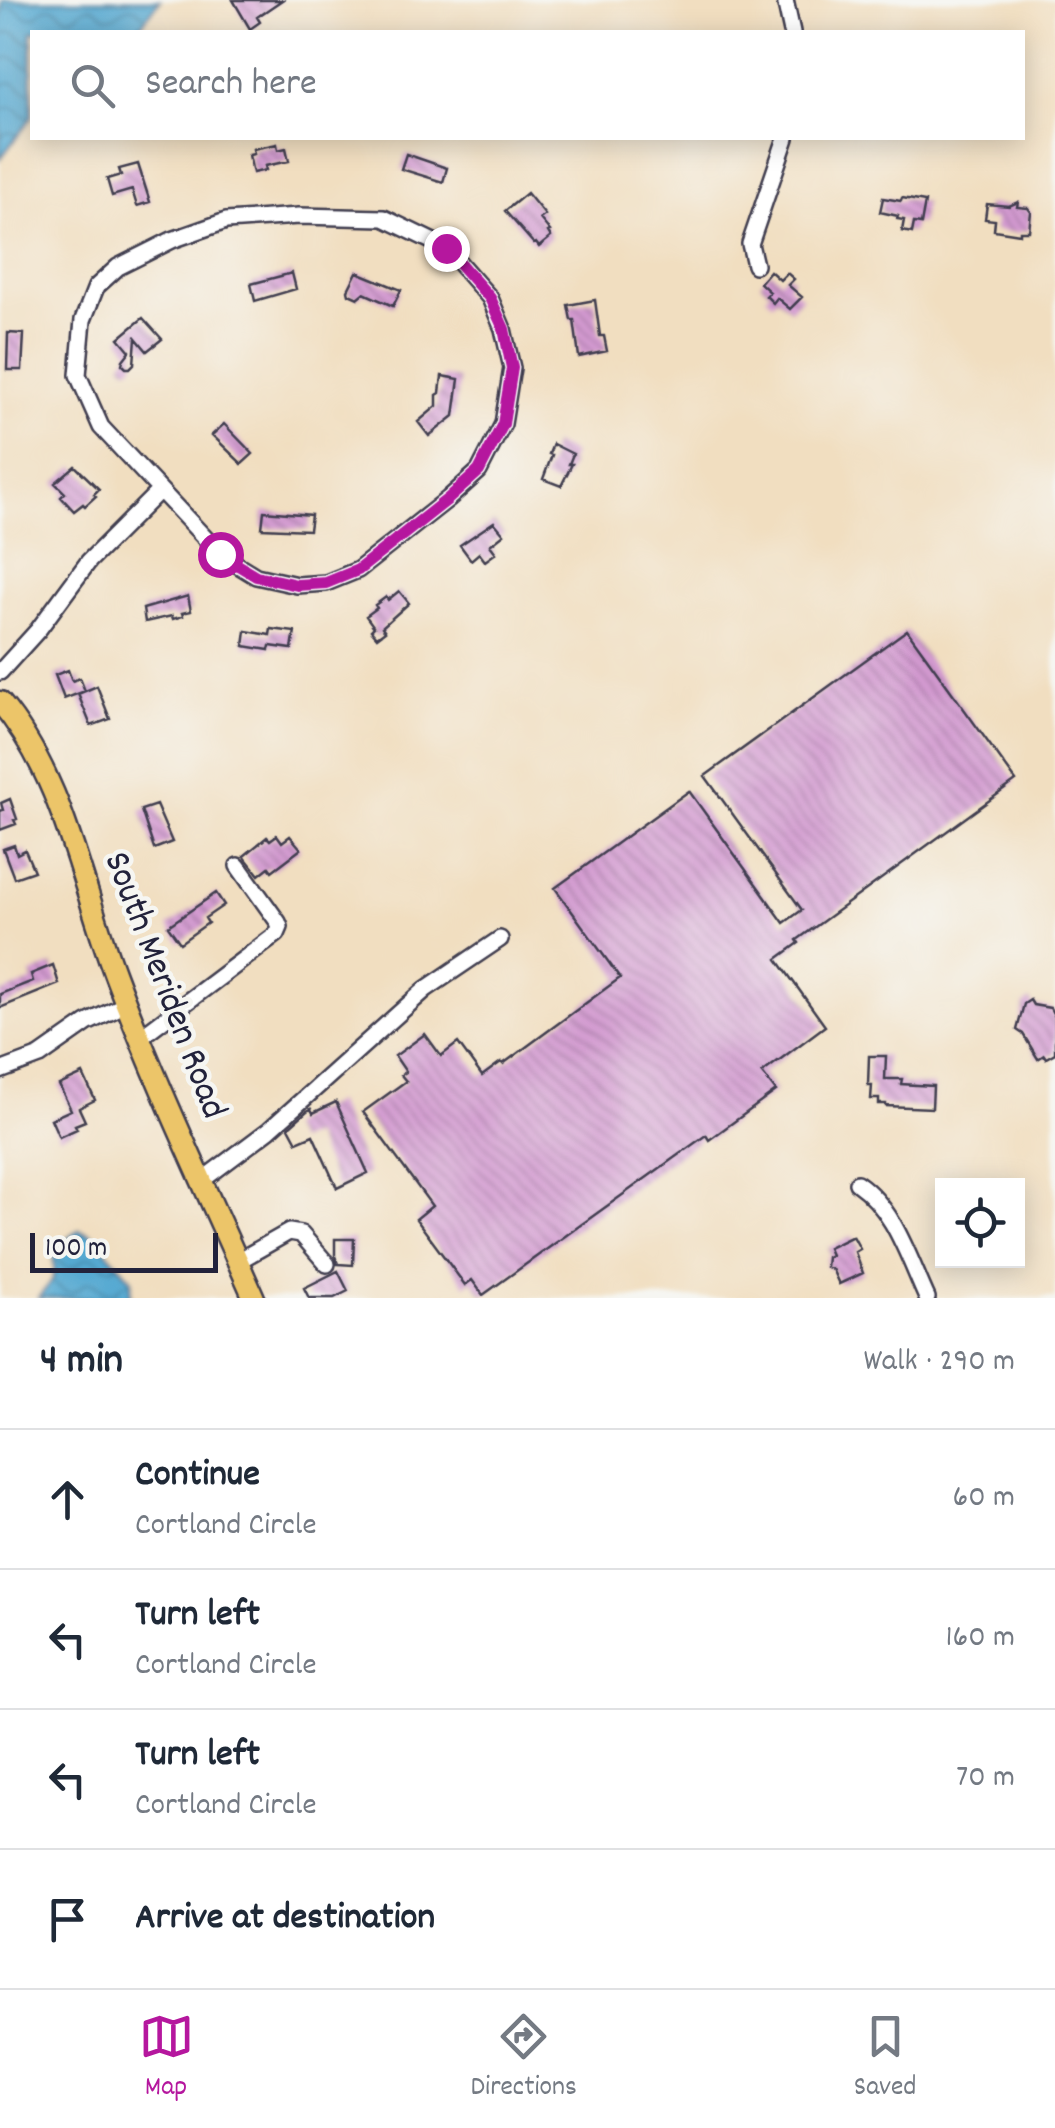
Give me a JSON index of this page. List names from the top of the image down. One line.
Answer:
{"streets":{"main road":["South Meriden Road"]},"scale_bar":"100 m","page":{"search":"Search here","scale":"100 m","heading":["4 min","Walk · 290 m"],"list":[["Continue","Cortland Circle","60 m"],["Turn left","Cortland Circle","160 m"],["Turn left","Cortland Circle","70 m"],"Arrive at destination"],"nav":["Map","Directions","Saved"]}}
